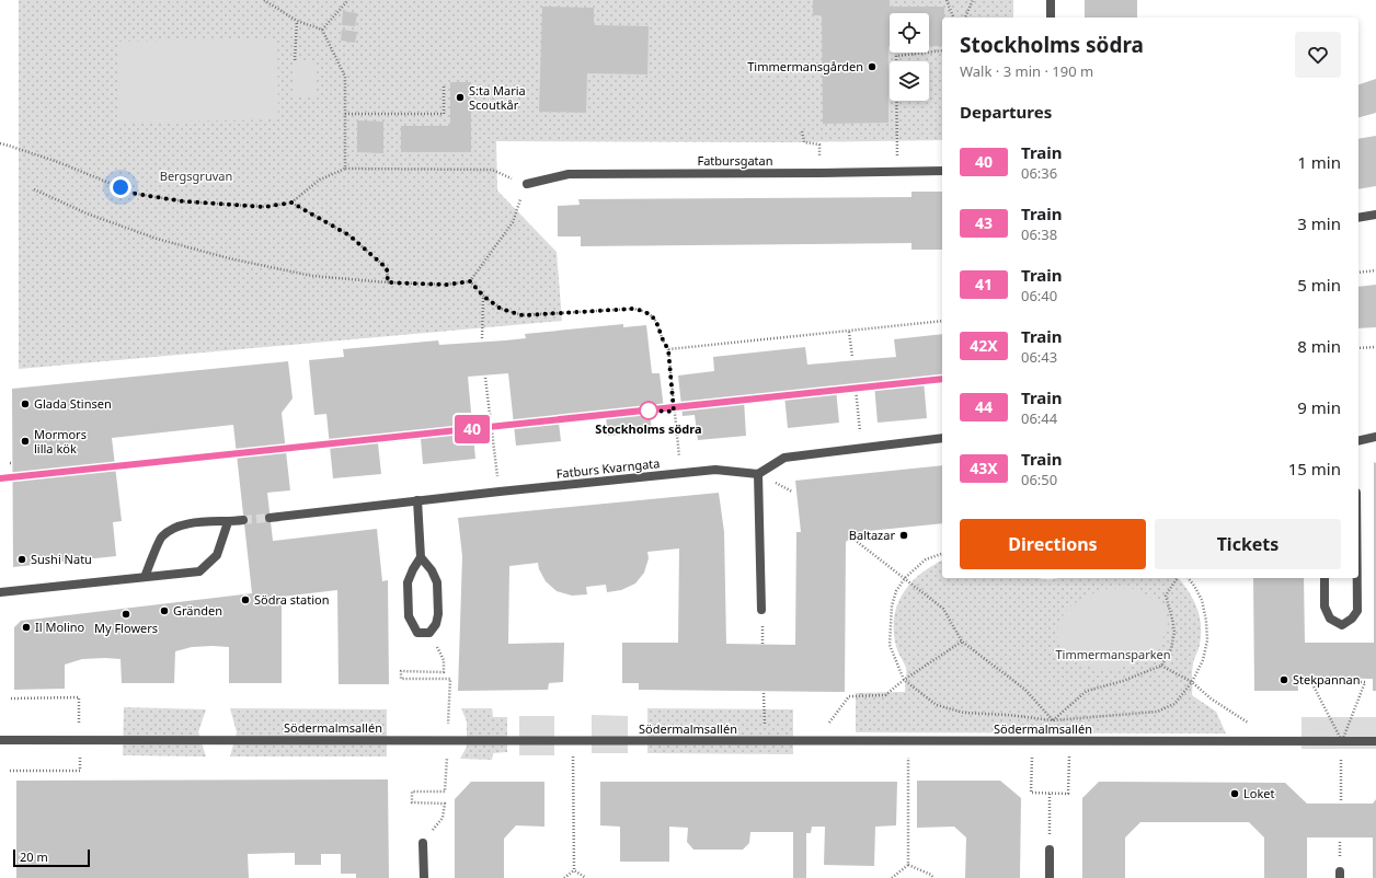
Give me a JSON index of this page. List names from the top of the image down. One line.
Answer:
{"streets":{"street":["Fatbursgatan","Fatburs Kvarngata","Södermalmsallén"]},"parks":["Bergsgruvan","Timmermansparken"],"places":["Timmermansgården","S:ta Maria Scoutkår","Glada Stinsen","Stockholms södra","Mormors lilla kök","Baltazar","Sushi Natu","Södra station","Gränden","My Flowers","Il Molino","Stekpannan","Loket"],"scale_bar":"20 m","page":{"on_map":"40","heading":[["Stockholms södra","Walk · 3 min · 190 m"],"Departures"],"list":[{"mark":"40","name":"Train","note":"06:36","value":"1 min"},{"mark":"43","name":"Train","note":"06:38","value":"3 min"},{"mark":"41","name":"Train","note":"06:40","value":"5 min"},{"mark":"42X","name":"Train","note":"06:43","value":"8 min"},{"mark":"44","name":"Train","note":"06:44","value":"9 min"},{"mark":"43X","name":"Train","note":"06:50","value":"15 min"}],"buttons":["Directions","Tickets"],"scale":"20 m"}}
